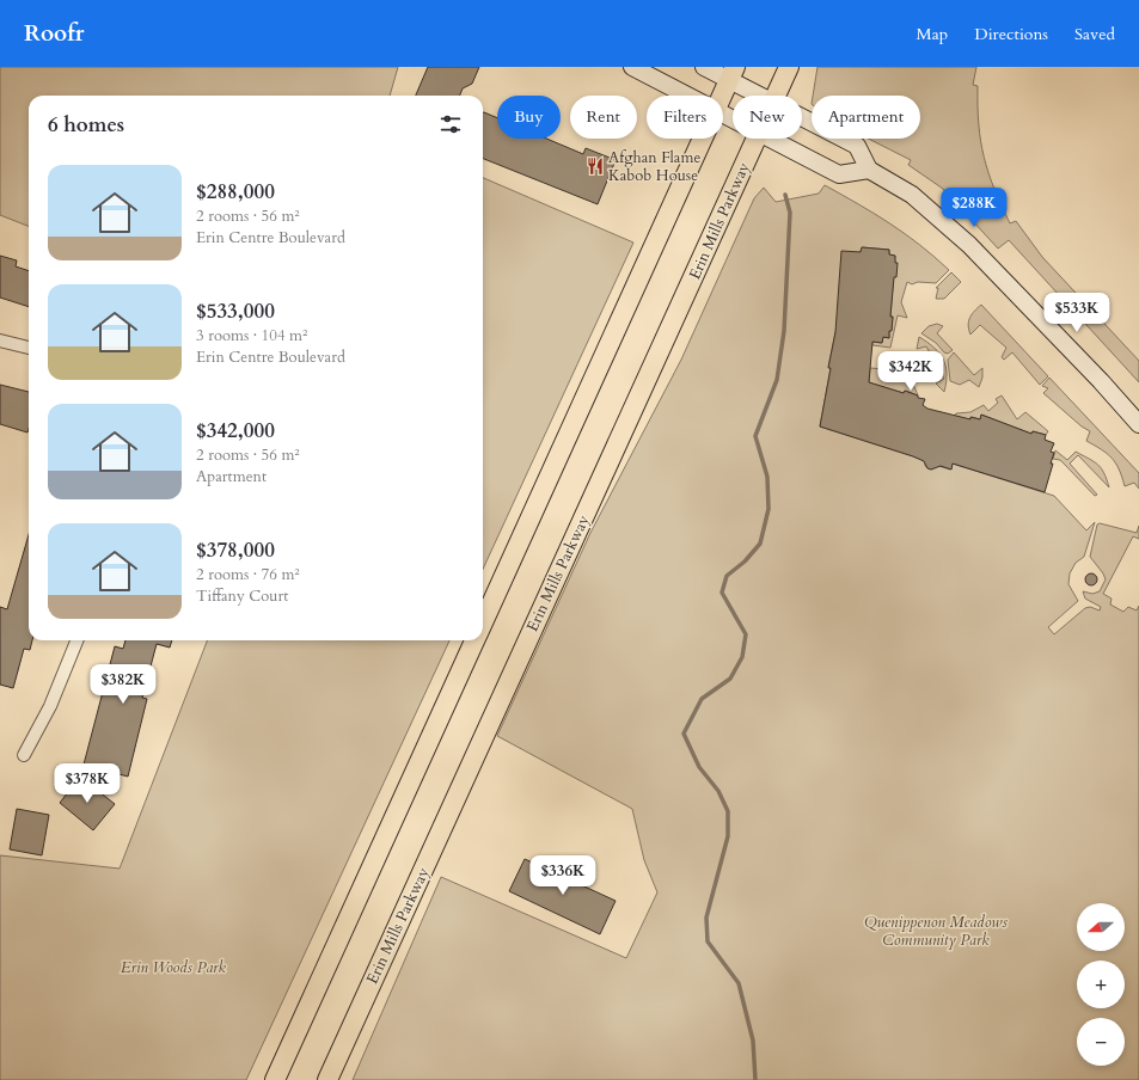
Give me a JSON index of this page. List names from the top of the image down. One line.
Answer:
{"streets":{"main road":["Erin Mills Parkway"]},"parks":["Quenippenon Meadows Community Park","Erin Woods Park"],"places":{"restaurant":["Afghan Flame Kabob House"]},"north":"left","page":{"header":"Roofr","nav":["Map","Directions","Saved"],"chip":["Buy","Rent","Filters","New","Apartment"],"heading":"6 homes","list":[{"name":"$288,000","note":"2 rooms · 56 m² · Erin Centre Boulevard"},{"name":"$533,000","note":"3 rooms · 104 m² · Erin Centre Boulevard"},{"name":"$342,000","note":"2 rooms · 56 m² · Apartment"},{"name":"$378,000","note":"2 rooms · 76 m² · Tiffany Court"}],"price":["$288K","$533K","$342K","$382K","$378K","$336K"],"map_buttons":["+","−"]}}
